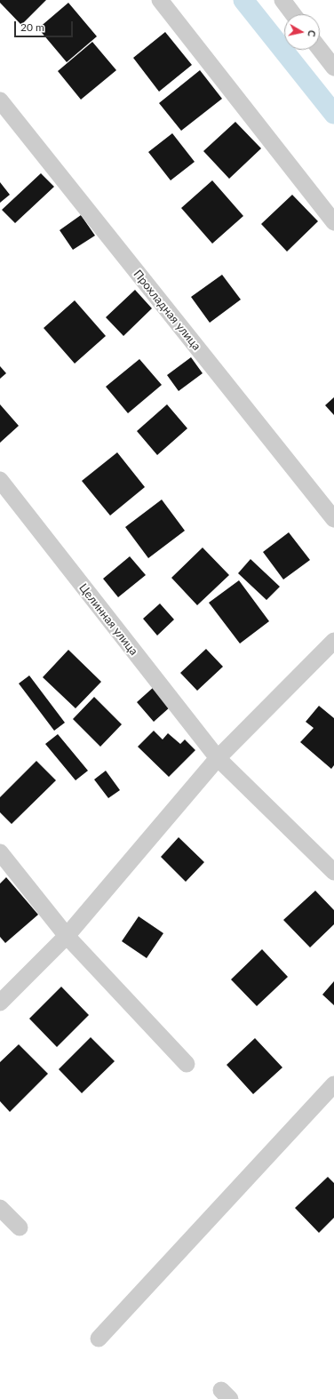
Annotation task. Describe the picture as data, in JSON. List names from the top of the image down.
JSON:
{
  "streets": {
    "street": ["Прохладная улица", "Целинная улица"]
  },
  "scale_bar": "20 m",
  "north": "right"
}
